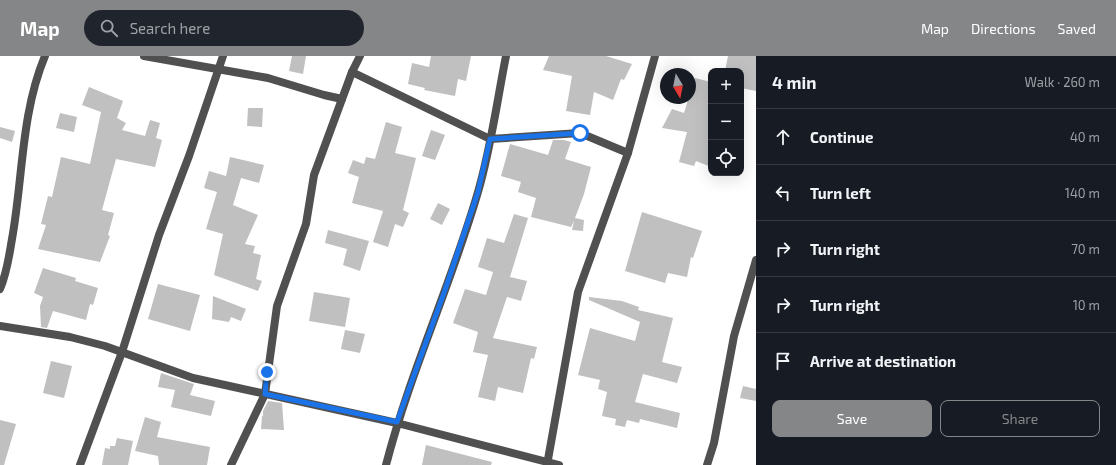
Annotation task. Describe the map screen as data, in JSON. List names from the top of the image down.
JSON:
{
  "north": "bottom",
  "page": {
    "header": "Map",
    "search": "Search here",
    "nav": ["Map", "Directions", "Saved"],
    "heading": ["4 min", "Walk · 260 m"],
    "map_buttons": ["+", "−"],
    "list": [
      ["Continue", "40 m"],
      ["Turn left", "140 m"],
      ["Turn right", "70 m"],
      ["Turn right", "10 m"],
      "Arrive at destination"
    ],
    "buttons": ["Save", "Share"]
  }
}
